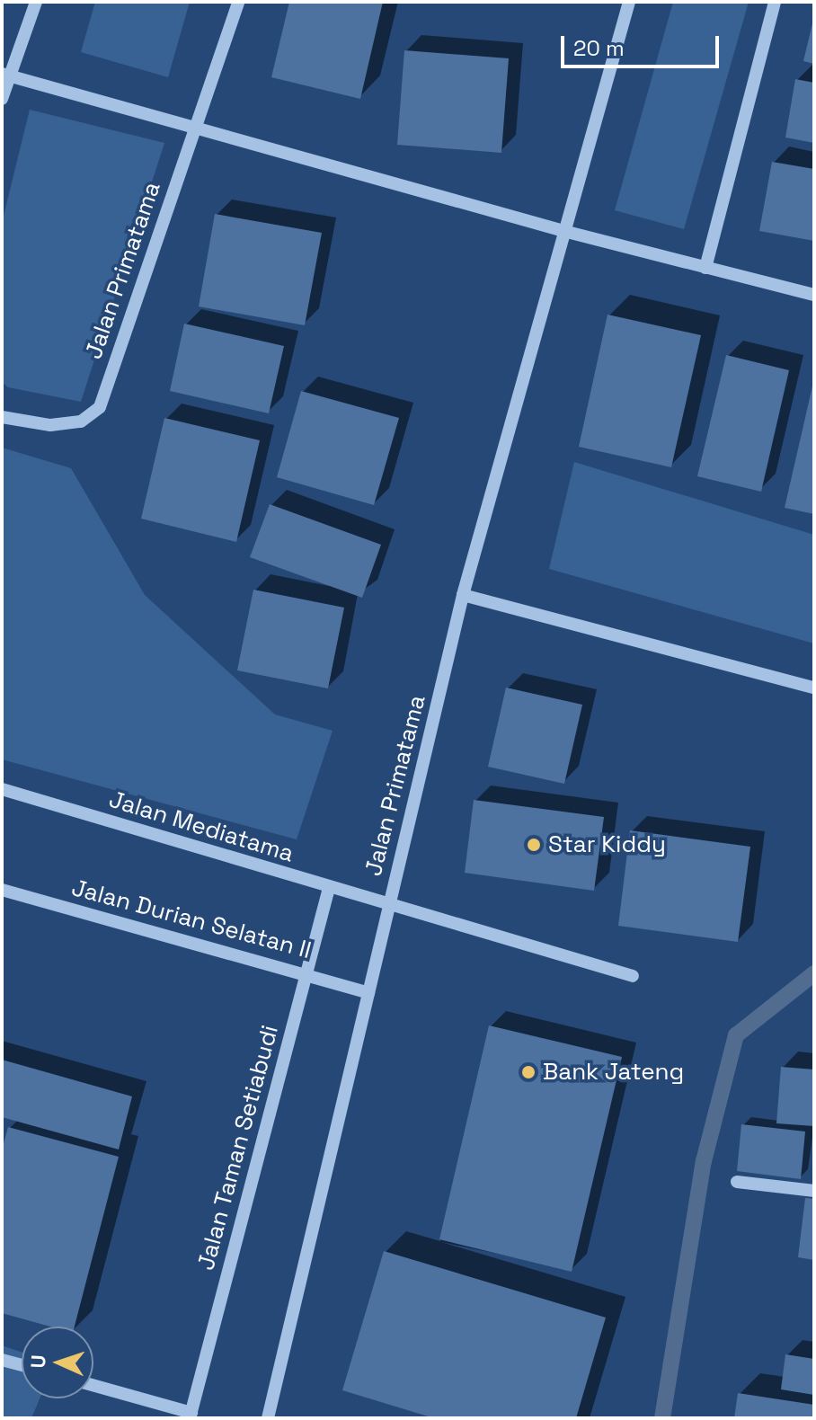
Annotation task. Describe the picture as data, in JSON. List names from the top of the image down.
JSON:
{
  "streets": {
    "street": [
      "Jalan Primatama",
      "Jalan Mediatama",
      "Jalan Durian Selatan II",
      "Jalan Taman Setiabudi"
    ]
  },
  "crossings": [
    ["Jalan Primatama", "Jalan Mediatama"],
    ["Jalan Mediatama", "Jalan Taman Setiabudi"],
    ["Jalan Durian Selatan II", "Jalan Taman Setiabudi"]
  ],
  "places": ["Star Kiddy", "Bank Jateng"],
  "scale_bar": "20 m",
  "north": "left"
}
